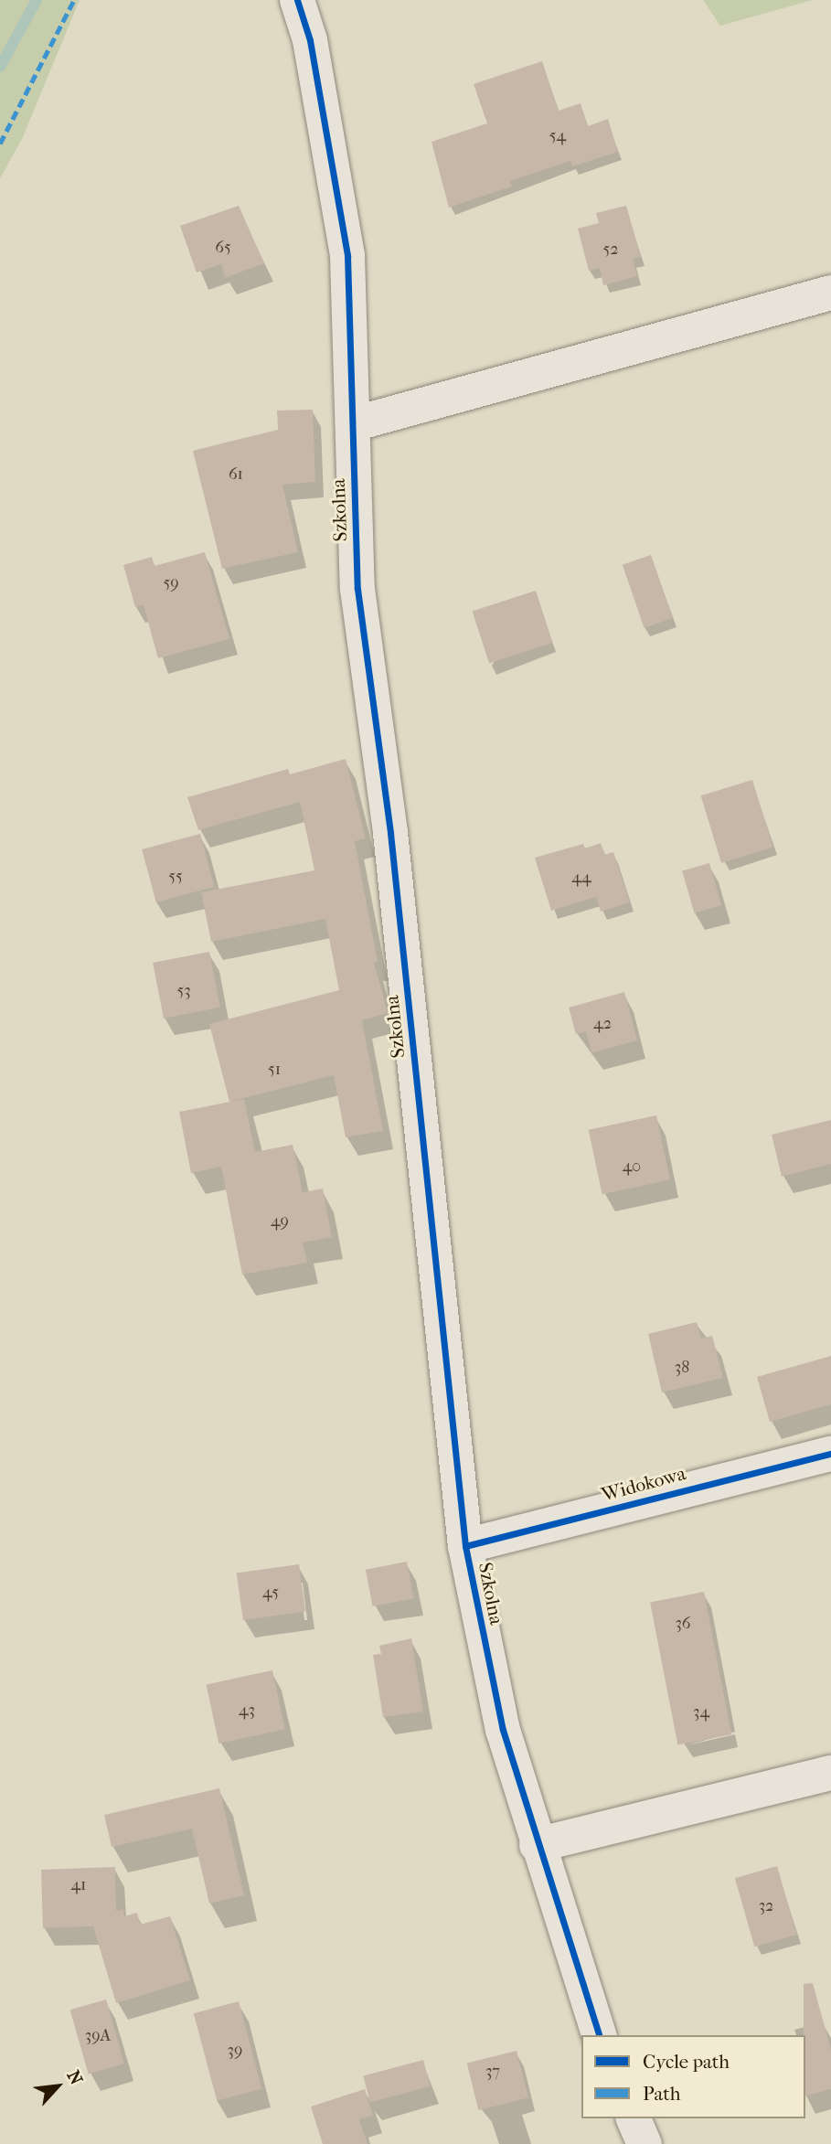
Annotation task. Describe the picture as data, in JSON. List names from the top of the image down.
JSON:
{
  "streets": {
    "street": ["Szkolna", "Widokowa"]
  },
  "crossings": [
    ["Szkolna", "Widokowa"]
  ],
  "house_numbers": [
    "54",
    "65",
    "52",
    "61",
    "59",
    "55",
    "44",
    "53",
    "42",
    "51",
    "40",
    "49",
    "38",
    "45",
    "36",
    "43",
    "34",
    "41",
    "32",
    "39A",
    "39",
    "37"
  ],
  "legend": ["Cycle path", "Path"],
  "north": "top right"
}
